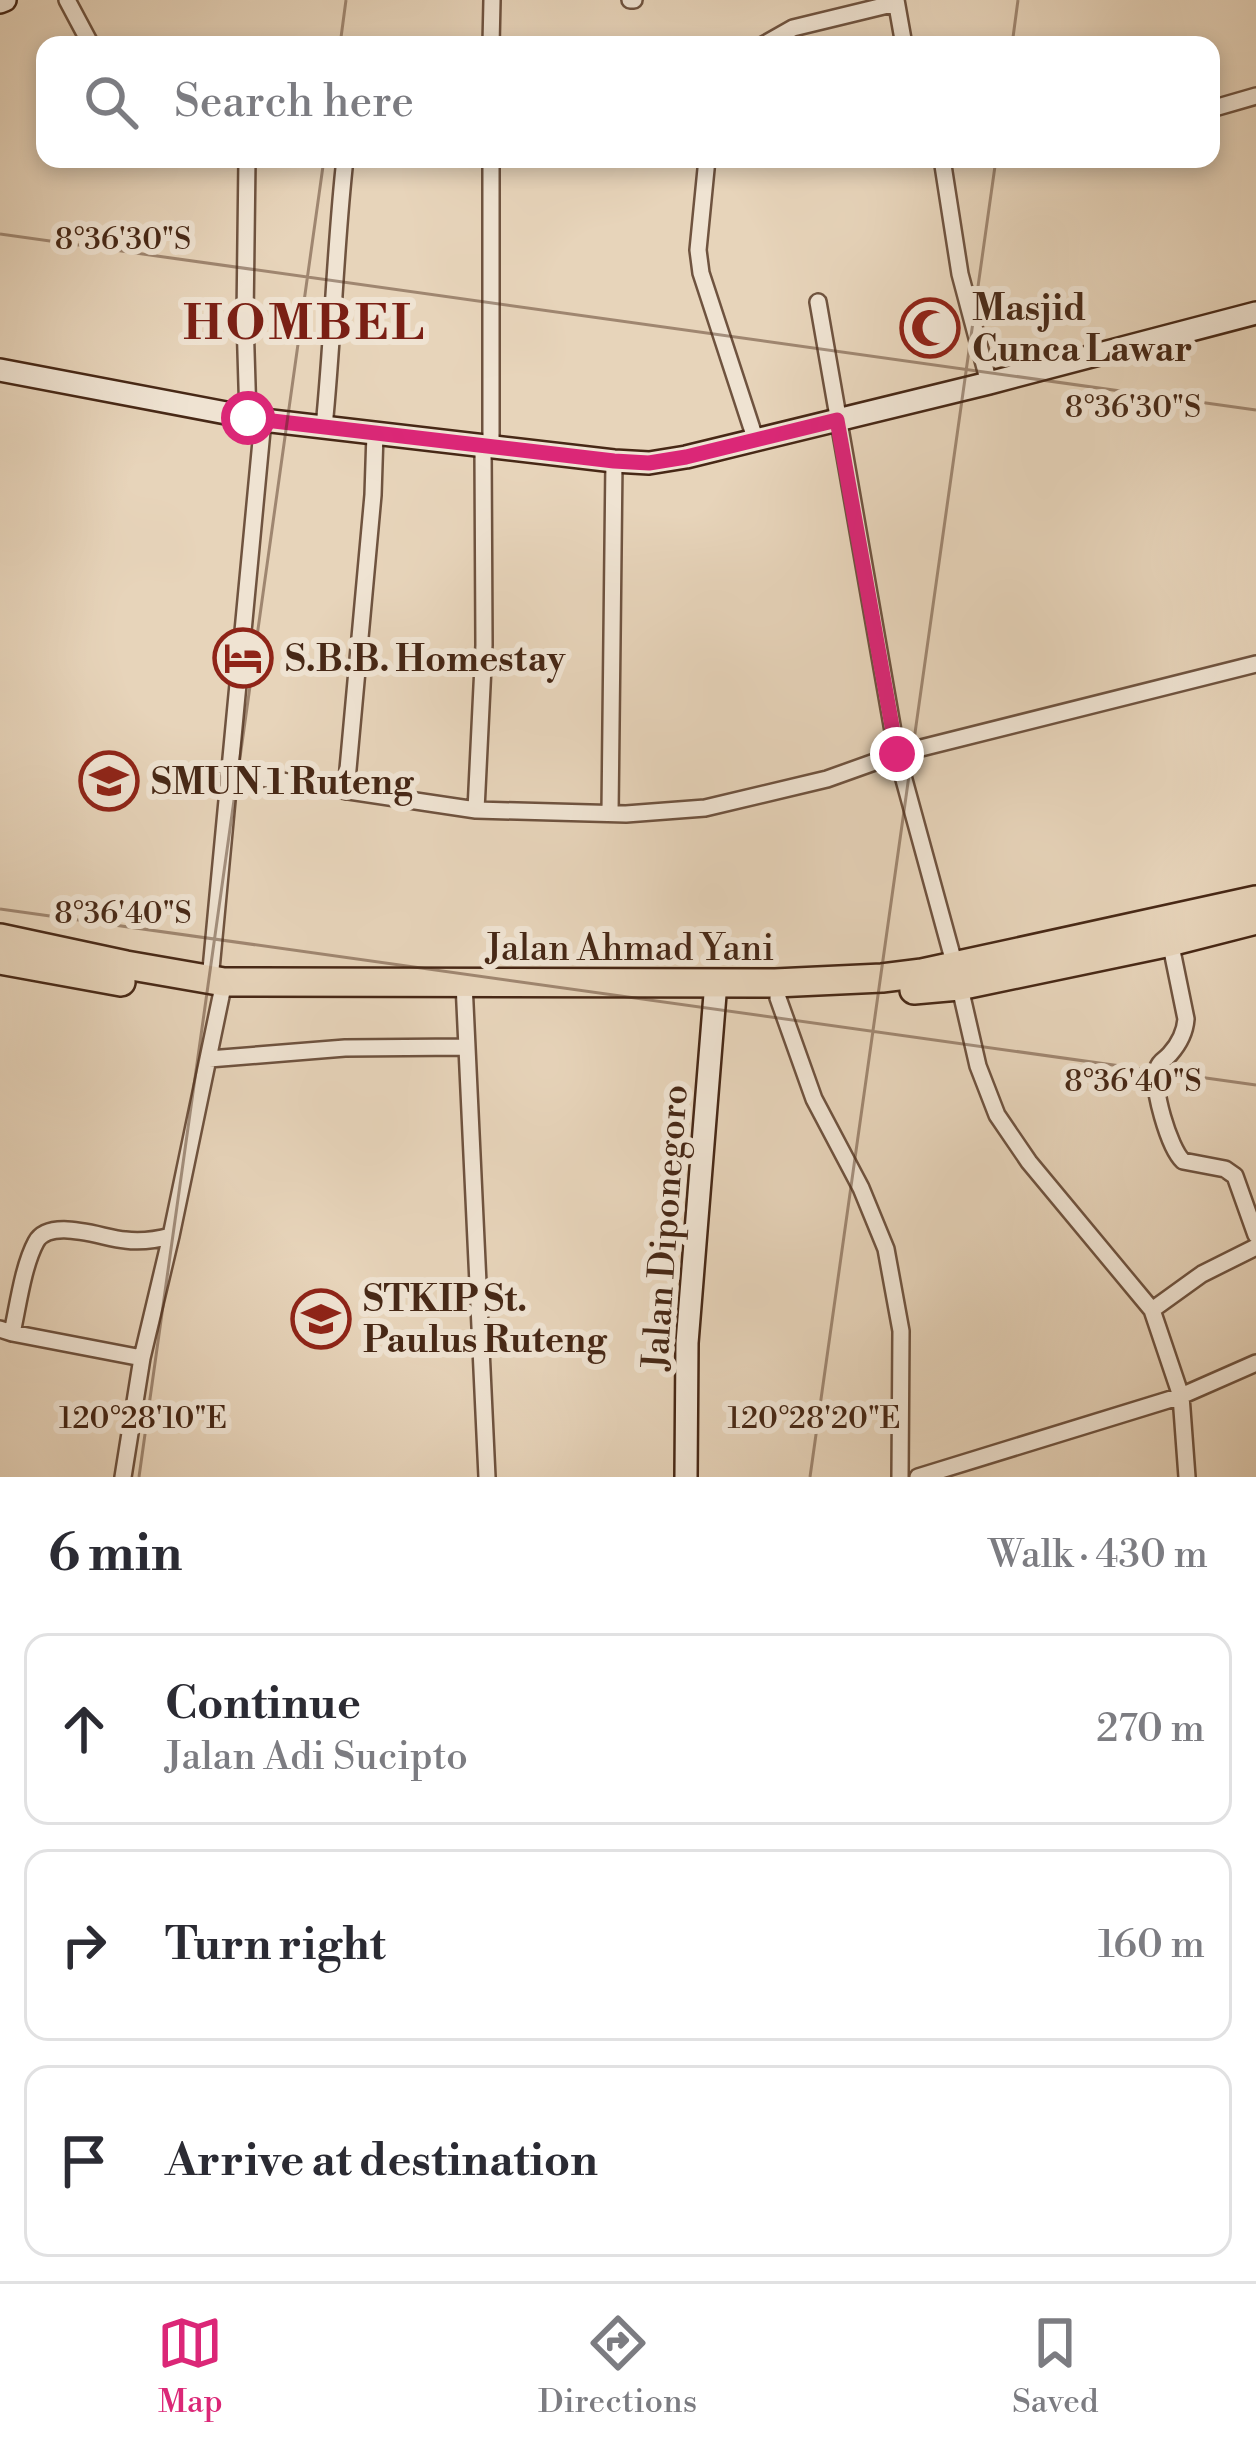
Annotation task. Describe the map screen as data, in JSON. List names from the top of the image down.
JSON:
{
  "streets": {
    "highway": ["Jalan Ahmad Yani"],
    "street": ["Jalan Diponegoro"]
  },
  "crossings": [
    ["Jalan Ahmad Yani", "Jalan Diponegoro"]
  ],
  "districts": ["HOMBEL"],
  "places": {
    "mosque": ["Masjid Cunca Lawar"],
    "hotel": ["S.B.B. Homestay"],
    "school or university": ["SMUN 1 Ruteng", "STKIP St. Paulus Ruteng"]
  },
  "page": {
    "search": "Search here",
    "heading": ["6 min", "Walk · 430 m"],
    "list": [
      ["Continue", "Jalan Adi Sucipto", "270 m"],
      ["Turn right", "160 m"],
      "Arrive at destination"
    ],
    "nav": ["Map", "Directions", "Saved"]
  },
  "coordinates": [
    "8°36'30\"S",
    "8°36'40\"S",
    "120°28'10\"E",
    "120°28'20\"E"
  ]
}
